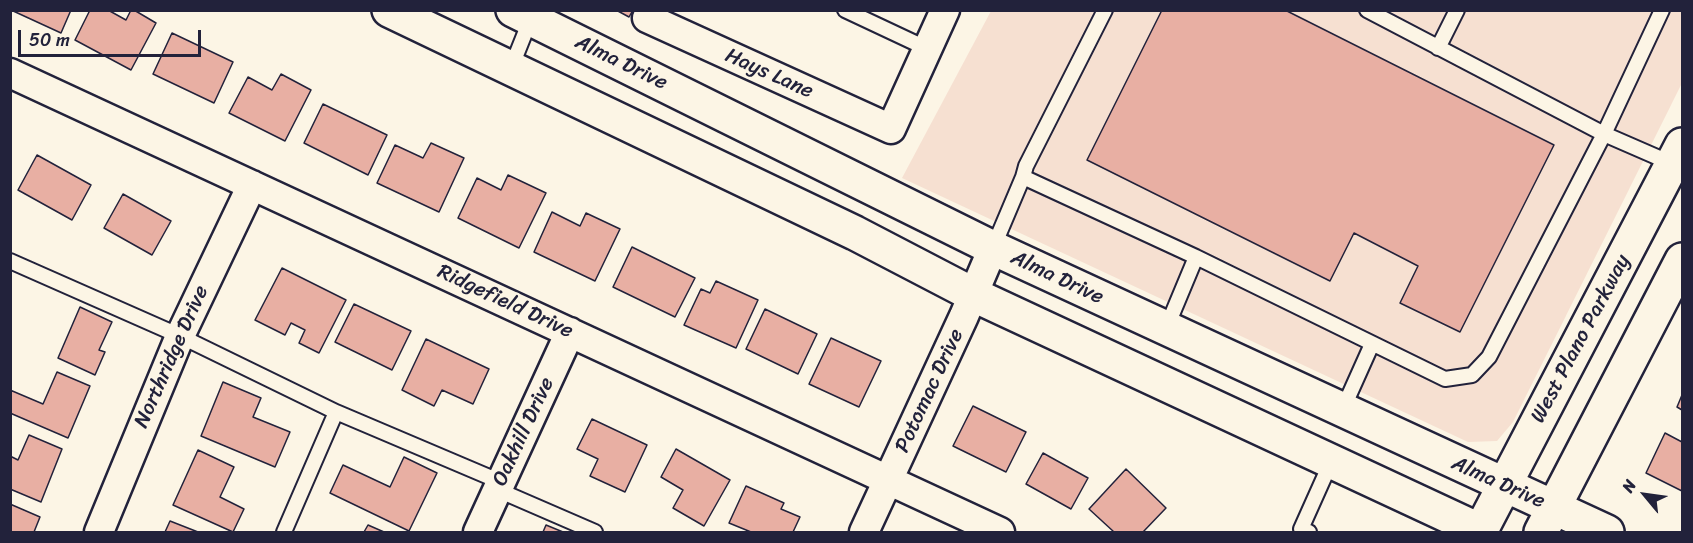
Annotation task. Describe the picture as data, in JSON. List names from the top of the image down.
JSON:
{
  "streets": {
    "main road": ["Alma Drive", "West Plano Parkway"],
    "street": [
      "Hays Lane",
      "Ridgefield Drive",
      "Northridge Drive",
      "Potomac Drive",
      "Oakhill Drive"
    ]
  },
  "crossings": [
    ["Alma Drive", "West Plano Parkway"],
    ["Alma Drive", "Potomac Drive"],
    ["Ridgefield Drive", "Northridge Drive"],
    ["Ridgefield Drive", "Potomac Drive"],
    ["Ridgefield Drive", "Oakhill Drive"]
  ],
  "scale_bar": "50 m",
  "north": "top left"
}
